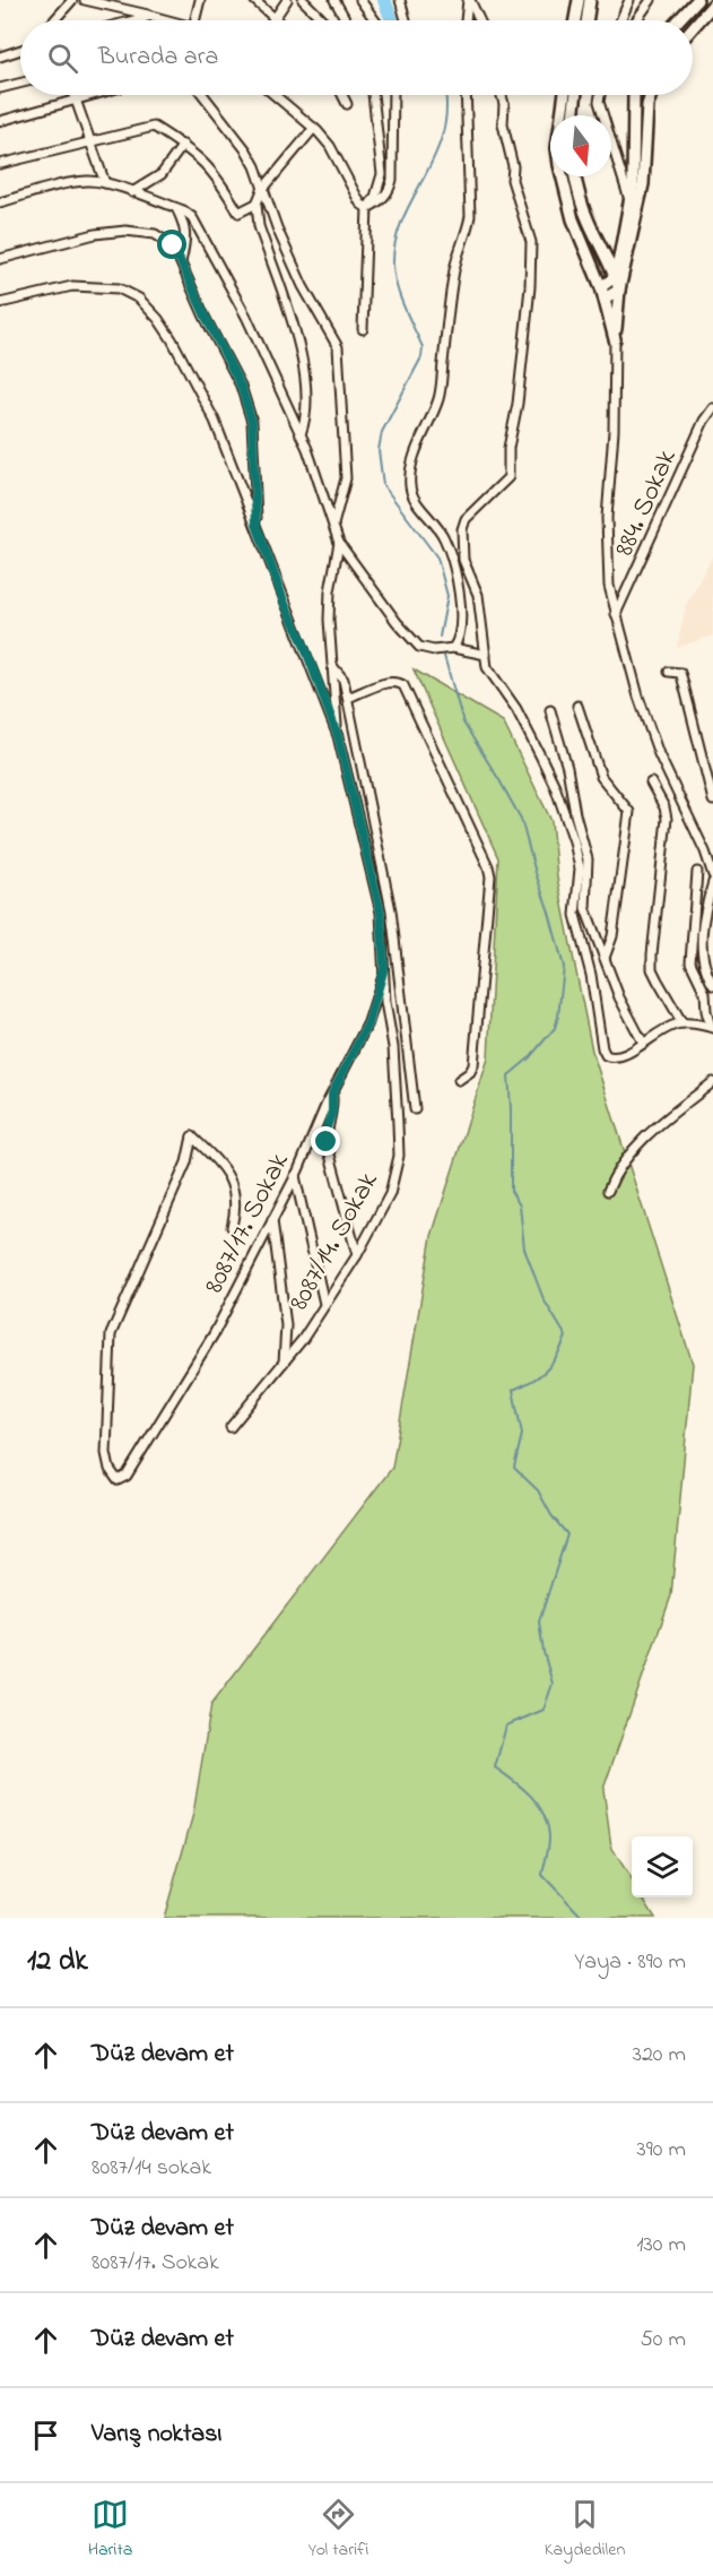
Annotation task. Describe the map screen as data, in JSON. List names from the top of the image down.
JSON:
{
  "streets": {
    "street": ["884. Sokak", "8087/17. Sokak", "8087/14. Sokak"]
  },
  "crossings": [
    ["8087/17. Sokak", "8087/14. Sokak"]
  ],
  "north": "bottom",
  "page": {
    "search": "Burada ara",
    "heading": ["12 dk", "Yaya · 890 m"],
    "list": [
      ["Düz devam et", "320 m"],
      ["Düz devam et", "8087/14 sokak", "390 m"],
      ["Düz devam et", "8087/17. Sokak", "130 m"],
      ["Düz devam et", "50 m"],
      "Varış noktası"
    ],
    "nav": ["Harita", "Yol tarifi", "Kaydedilen"]
  }
}
